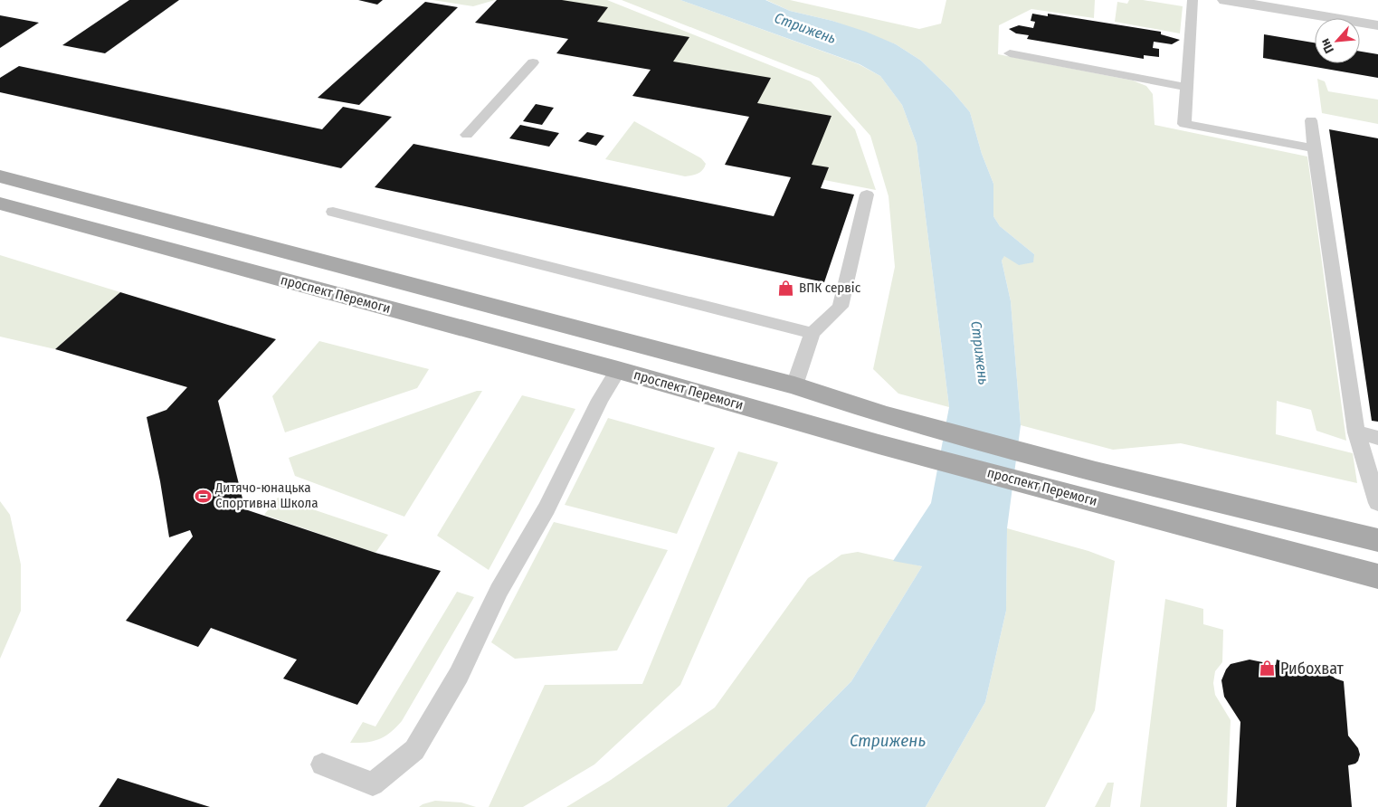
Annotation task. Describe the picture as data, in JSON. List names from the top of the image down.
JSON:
{
  "streets": {
    "main road": ["проспект Перемоги"]
  },
  "water": ["Стрижень"],
  "places": {
    "shop": ["ВПК сервіс", "Рибохват"],
    "sports": ["Дитячо-юнацька Спортивна Школа"]
  },
  "north": "bottom left"
}
